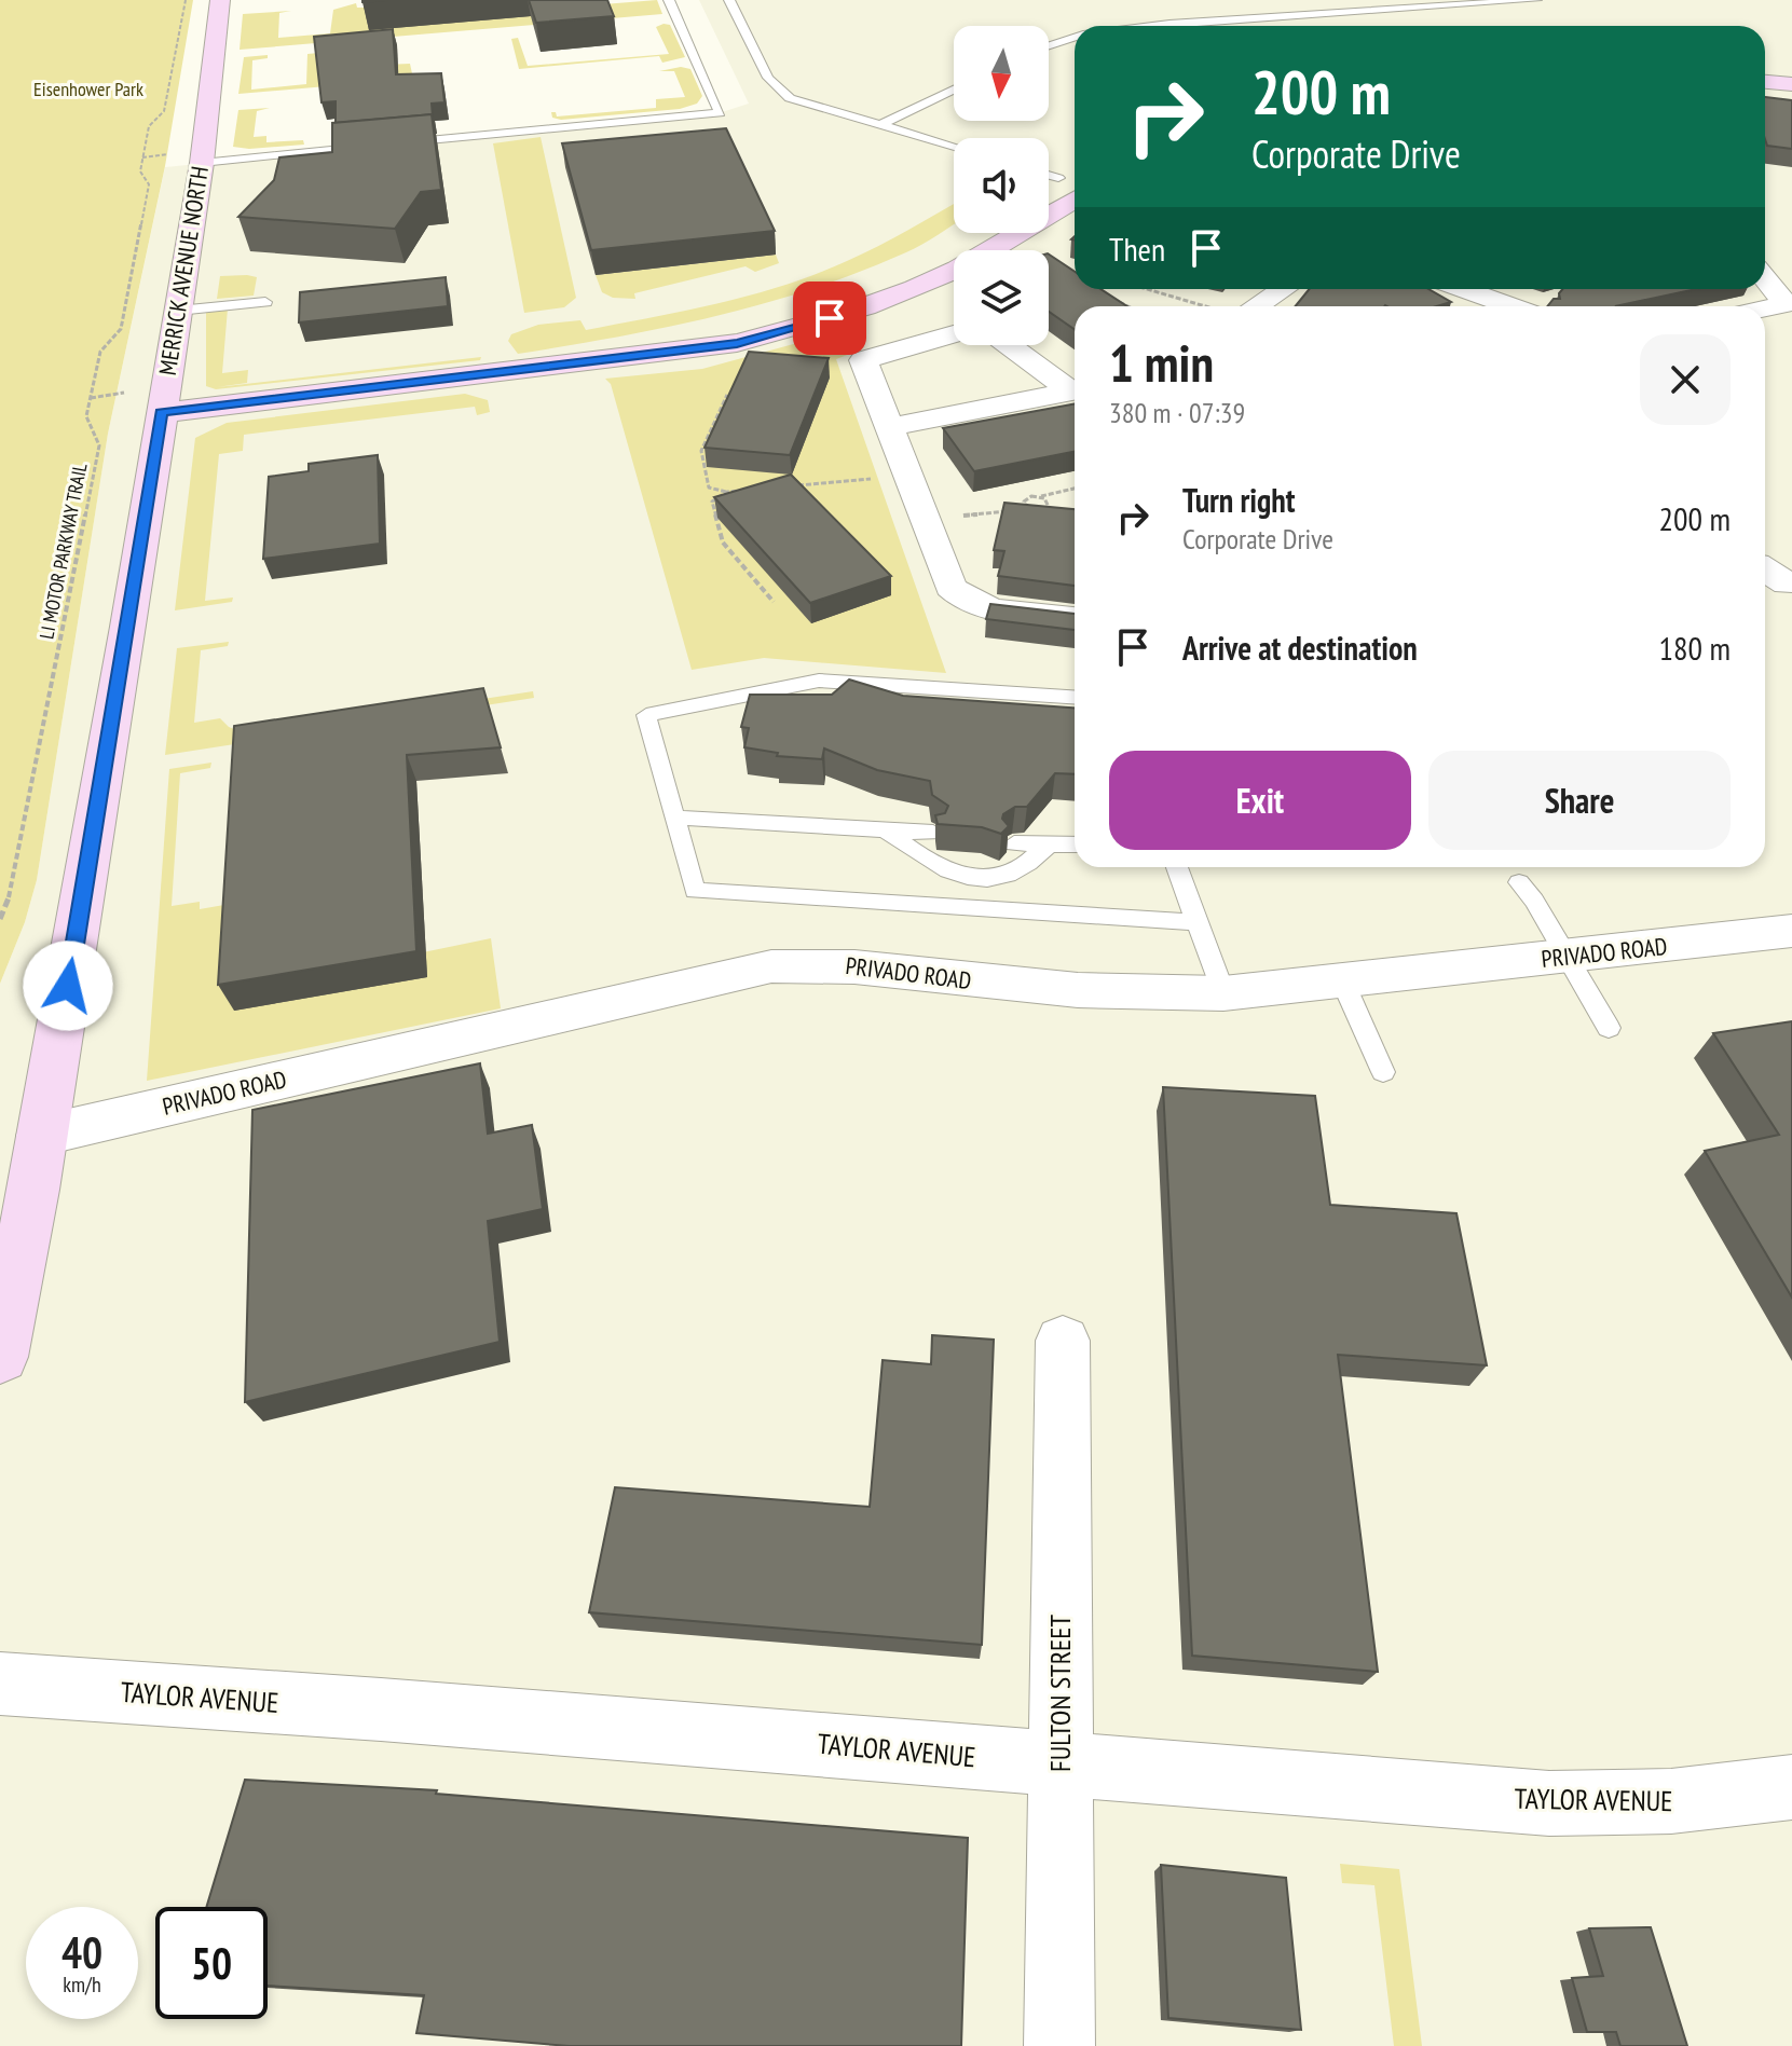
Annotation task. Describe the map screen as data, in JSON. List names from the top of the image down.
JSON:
{
  "streets": {
    "main road": ["MERRICK AVENUE NORTH"],
    "street": ["PRIVADO ROAD", "FULTON STREET", "TAYLOR AVENUE"],
    "path": ["LI MOTOR PARKWAY TRAIL"]
  },
  "crossings": [
    ["MERRICK AVENUE NORTH", "PRIVADO ROAD"],
    ["FULTON STREET", "TAYLOR AVENUE"]
  ],
  "parks": ["Eisenhower Park"],
  "north": "bottom",
  "page": {
    "turn": ["200 m", "Corporate Drive"],
    "then": "Then",
    "heading": ["1 min", "380 m · 07:39"],
    "list": [
      {
        "name": "Turn right",
        "note": "Corporate Drive",
        "value": "200 m"
      },
      {
        "name": "Arrive at destination",
        "value": "180 m"
      }
    ],
    "buttons": ["Exit", "Share"],
    "speed": "40 km/h",
    "limit": "50"
  }
}
